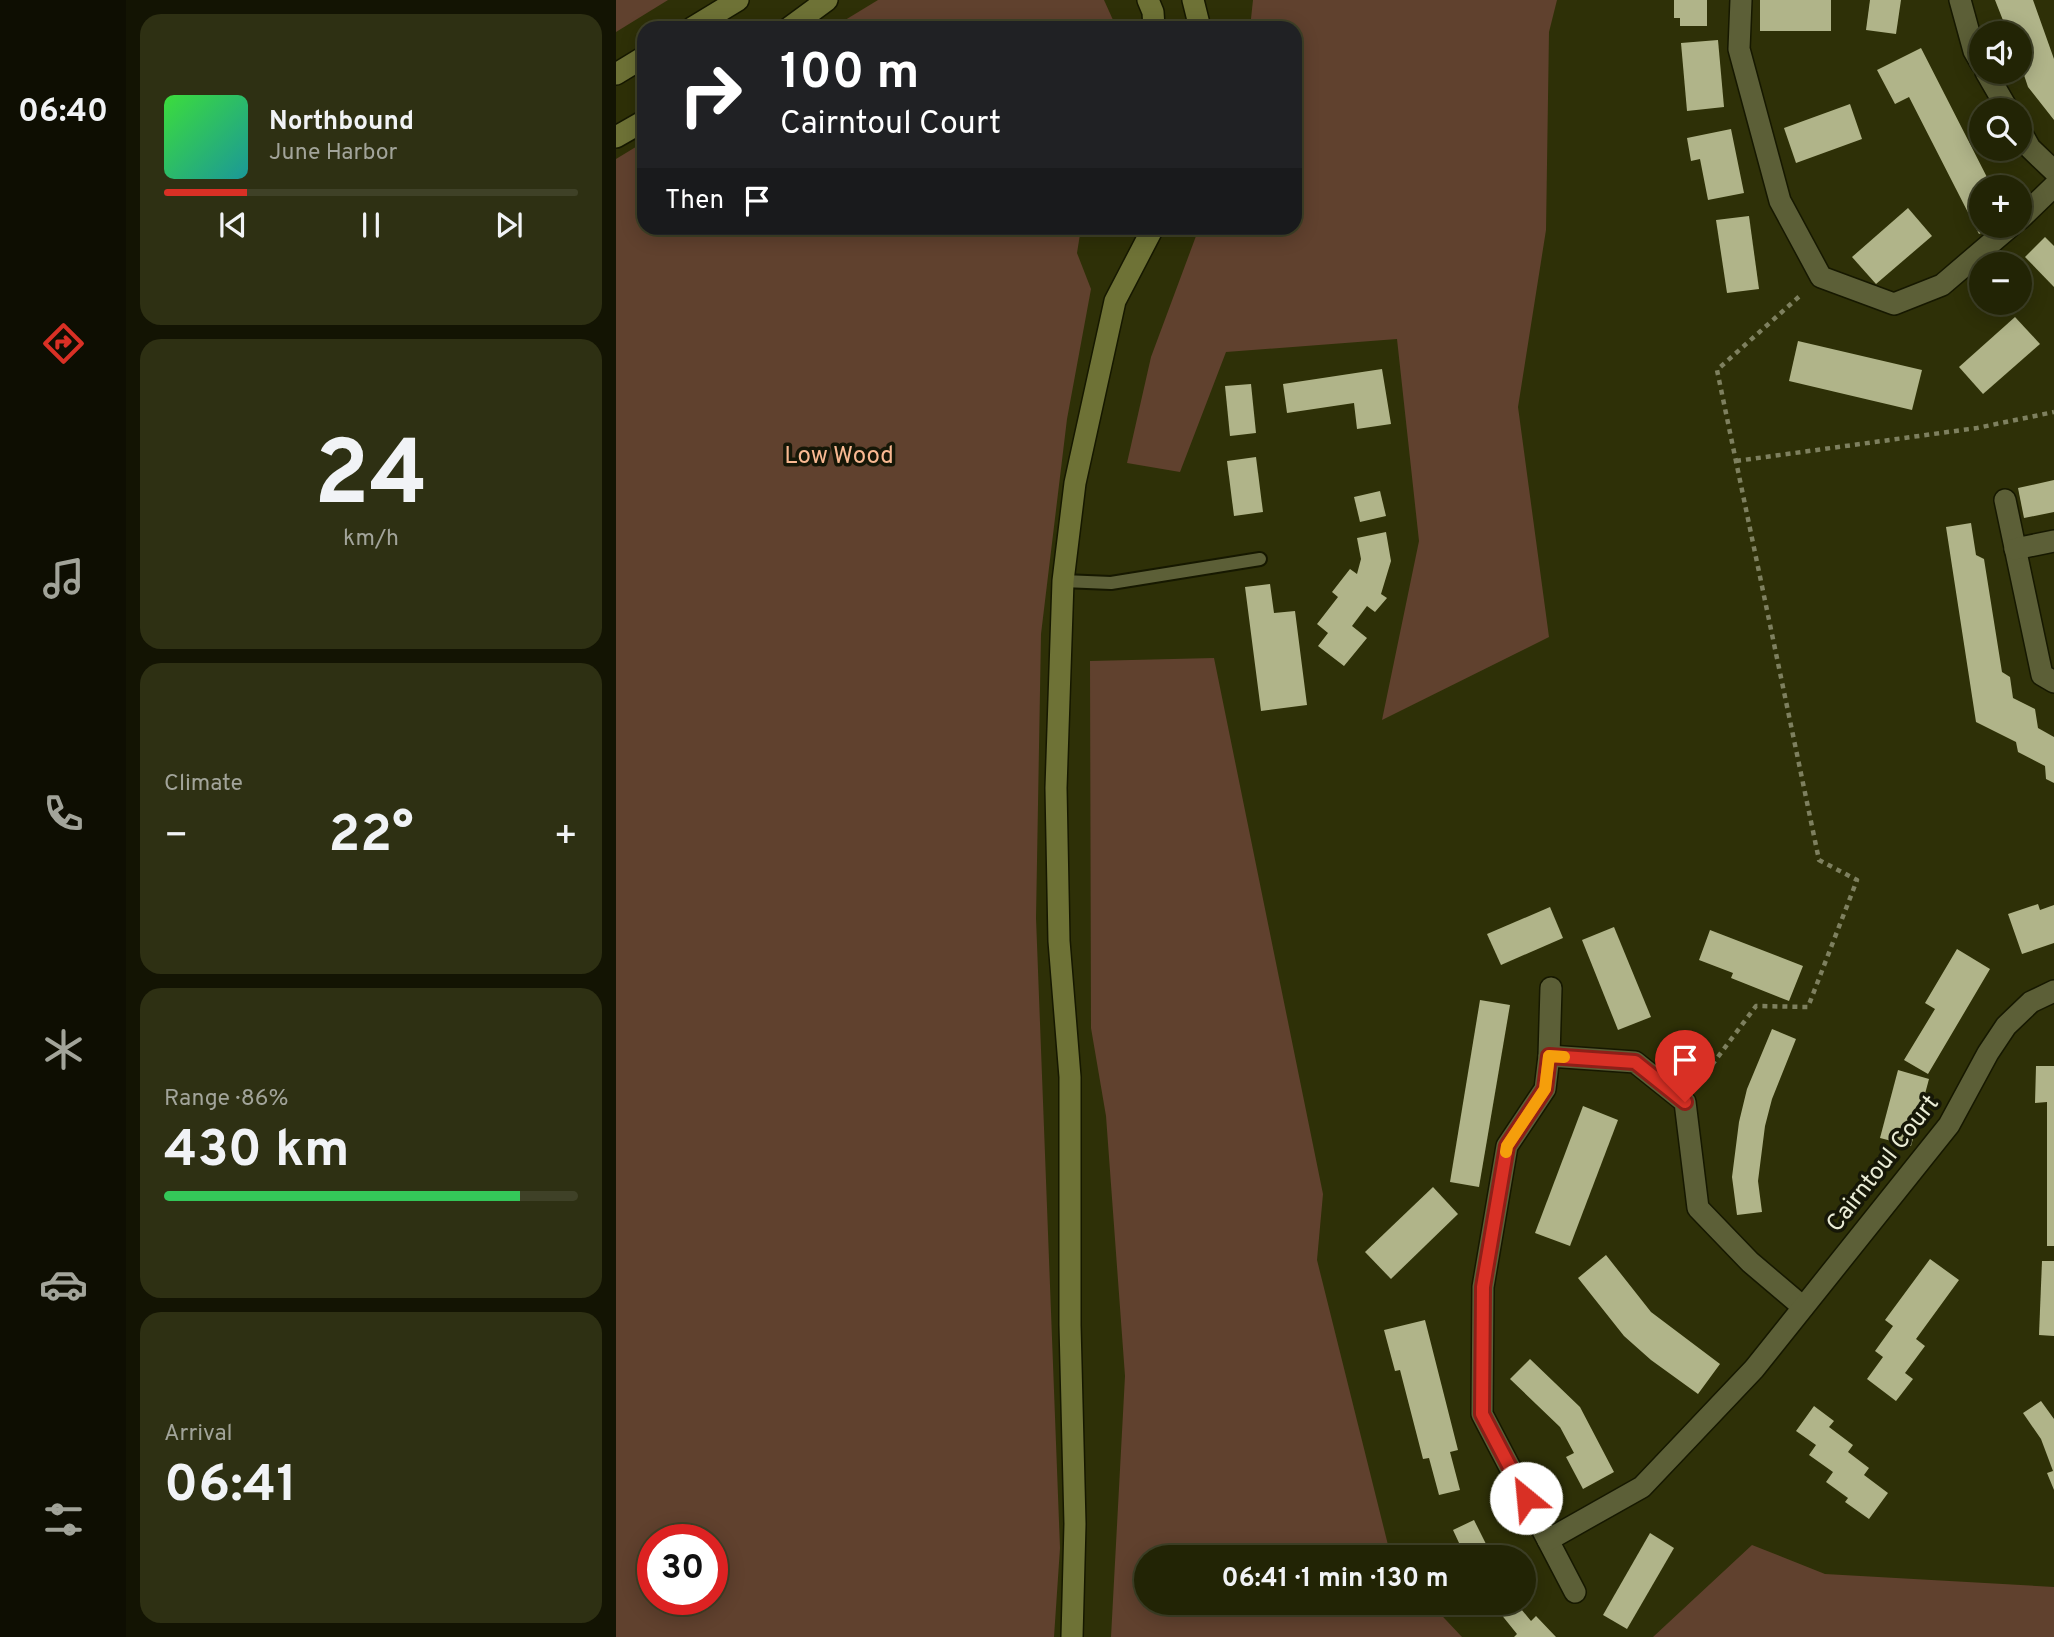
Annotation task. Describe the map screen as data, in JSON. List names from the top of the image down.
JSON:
{
  "streets": {
    "street": ["Cairntoul Court"]
  },
  "parks": ["Low Wood"],
  "page": {
    "tabs": "06:40",
    "map_buttons": ["+", "−"],
    "turn": ["100 m", "Cairntoul Court"],
    "song": ["Northbound", "June Harbor"],
    "then": "Then",
    "tile": [
      ["24", "km/h"],
      "Climate",
      ["Range · 86%", "430 km"],
      ["Arrival", "06:41"]
    ],
    "heat": ["−", "22°", "+"],
    "limit": "30",
    "trip": "06:41 · 1 min · 130 m"
  }
}
